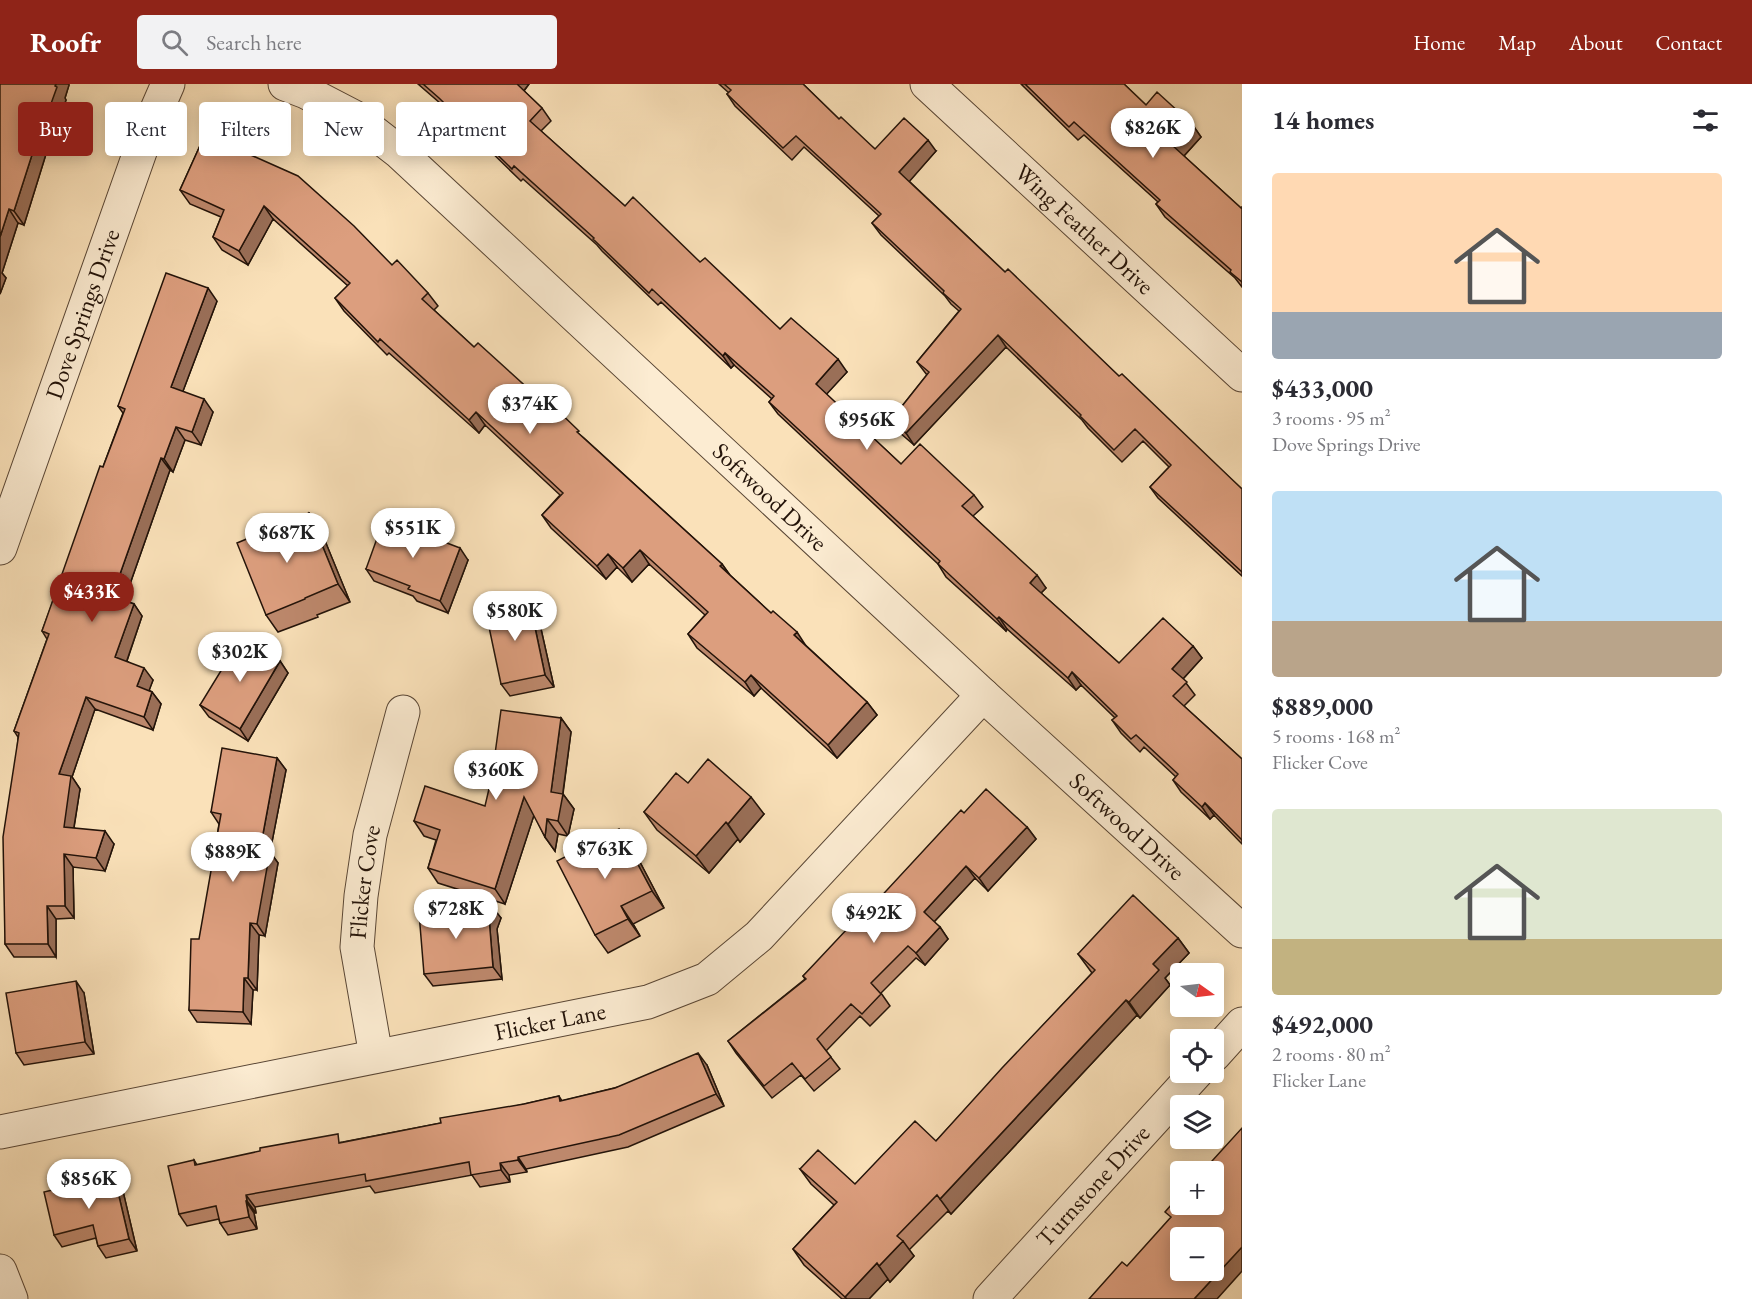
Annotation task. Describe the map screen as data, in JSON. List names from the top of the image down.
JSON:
{
  "streets": {
    "street": [
      "Wing Feather Drive",
      "Dove Springs Drive",
      "Softwood Drive",
      "Flicker Cove",
      "Flicker Lane",
      "Turnstone Drive"
    ]
  },
  "crossings": [
    ["Softwood Drive", "Flicker Lane"],
    ["Flicker Cove", "Flicker Lane"]
  ],
  "north": "right",
  "page": {
    "header": "Roofr",
    "search": "Search here",
    "nav": [
      "Home",
      "Map",
      "About",
      "Contact"
    ],
    "heading": "14 homes",
    "chip": [
      "Buy",
      "Rent",
      "Filters",
      "New",
      "Apartment"
    ],
    "price": [
      "$826K",
      "$374K",
      "$956K",
      "$551K",
      "$687K",
      "$433K",
      "$580K",
      "$302K",
      "$360K",
      "$763K",
      "$889K",
      "$728K",
      "$492K",
      "$856K"
    ],
    "list": [
      {
        "name": "$433,000",
        "note": "3 rooms · 95 m² · Dove Springs Drive"
      },
      {
        "name": "$889,000",
        "note": "5 rooms · 168 m² · Flicker Cove"
      },
      {
        "name": "$492,000",
        "note": "2 rooms · 80 m² · Flicker Lane"
      }
    ],
    "map_buttons": ["+", "−"]
  }
}
